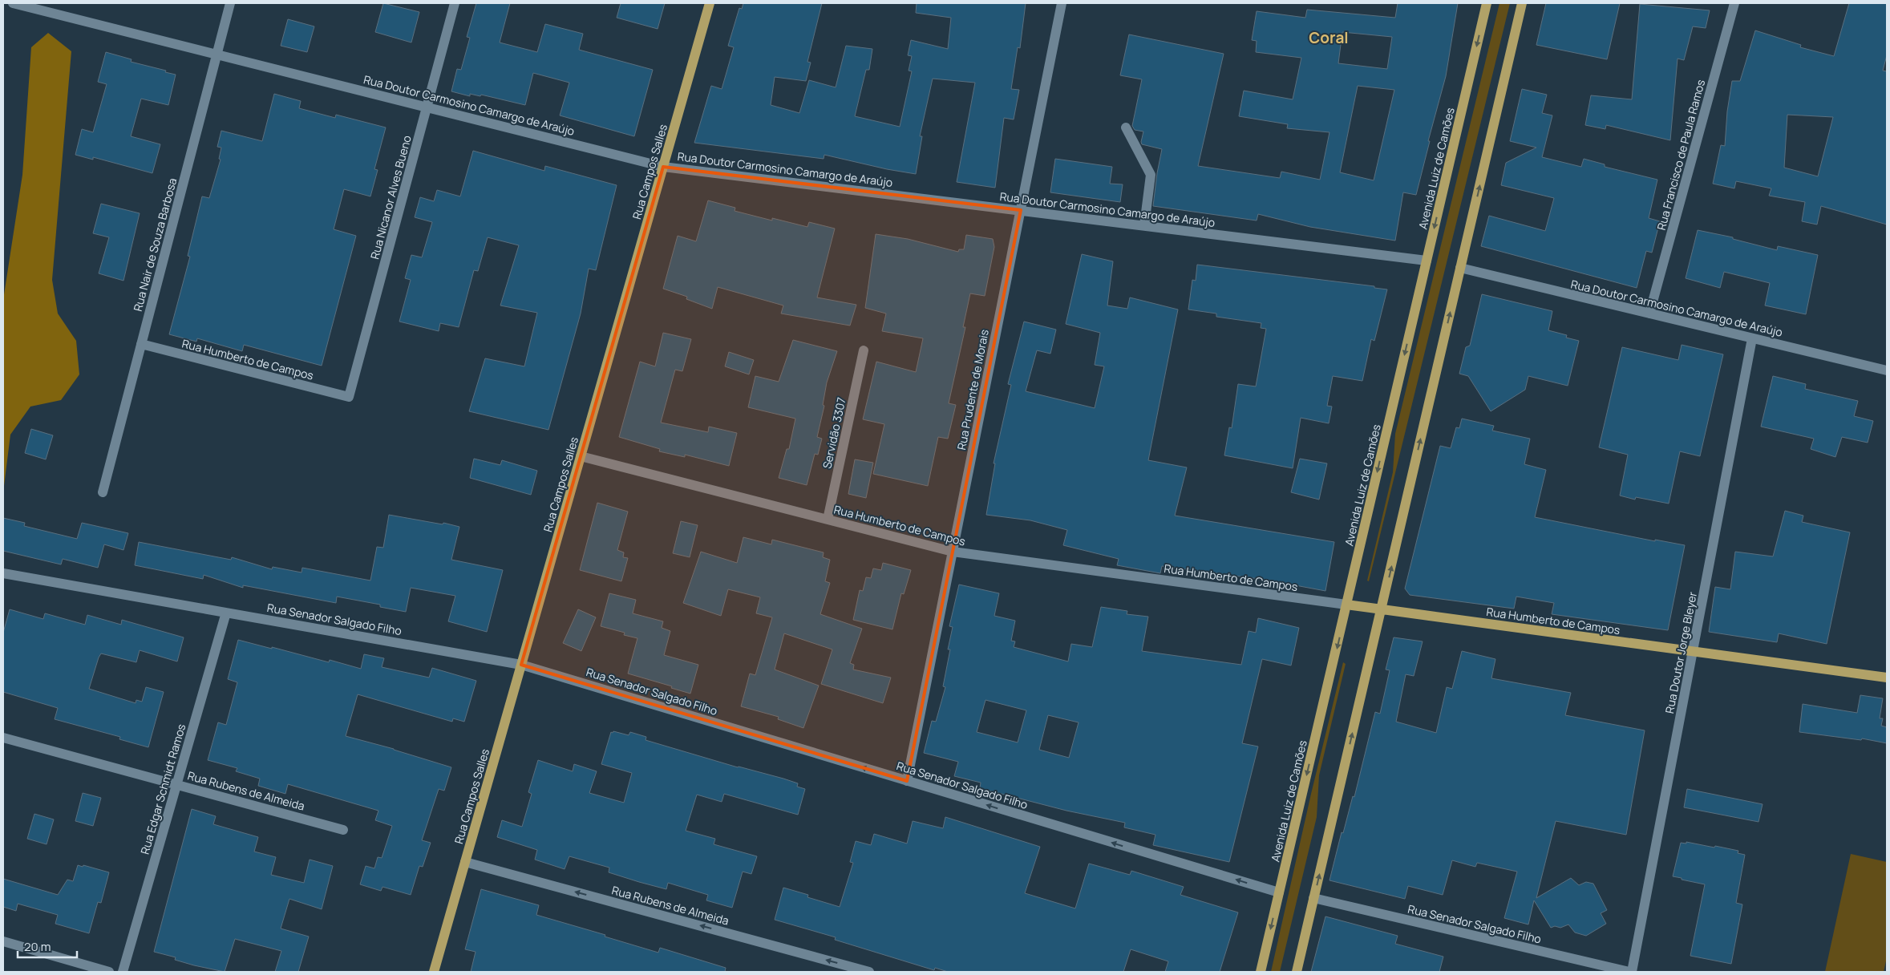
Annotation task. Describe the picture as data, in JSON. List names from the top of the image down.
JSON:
{
  "streets": {
    "main road": ["Avenida Luiz de Camões", "Rua Campos Salles", "Rua Humberto de Campos"],
    "street": [
      "Rua Doutor Carmosino Camargo de Araújo",
      "Rua Francisco de Paula Ramos",
      "Rua Nicanor Alves Bueno",
      "Rua Nair de Souza Barbosa",
      "Rua Prudente de Morais",
      "Servidão 3307",
      "Rua Senador Salgado Filho",
      "Rua Doutor Jorge Bleyer",
      "Rua Edgar Schmidt Ramos",
      "Rua Rubens de Almeida"
    ]
  },
  "crossings": [
    ["Rua Doutor Carmosino Camargo de Araújo", "Rua Francisco de Paula Ramos"],
    ["Rua Doutor Carmosino Camargo de Araújo", "Avenida Luiz de Camões"],
    ["Rua Doutor Carmosino Camargo de Araújo", "Rua Campos Salles"],
    ["Rua Doutor Carmosino Camargo de Araújo", "Rua Nicanor Alves Bueno"],
    ["Rua Doutor Carmosino Camargo de Araújo", "Rua Nair de Souza Barbosa"],
    ["Rua Doutor Carmosino Camargo de Araújo", "Rua Prudente de Morais"],
    ["Rua Doutor Carmosino Camargo de Araújo", "Rua Doutor Jorge Bleyer"],
    ["Avenida Luiz de Camões", "Rua Humberto de Campos"],
    ["Avenida Luiz de Camões", "Rua Senador Salgado Filho"],
    ["Rua Campos Salles", "Rua Humberto de Campos"],
    ["Rua Campos Salles", "Rua Senador Salgado Filho"],
    ["Rua Campos Salles", "Rua Rubens de Almeida"],
    ["Rua Nicanor Alves Bueno", "Rua Humberto de Campos"],
    ["Rua Nair de Souza Barbosa", "Rua Humberto de Campos"],
    ["Rua Humberto de Campos", "Rua Prudente de Morais"],
    ["Rua Humberto de Campos", "Servidão 3307"],
    ["Rua Humberto de Campos", "Rua Doutor Jorge Bleyer"],
    ["Rua Prudente de Morais", "Rua Senador Salgado Filho"],
    ["Rua Senador Salgado Filho", "Rua Doutor Jorge Bleyer"],
    ["Rua Senador Salgado Filho", "Rua Edgar Schmidt Ramos"],
    ["Rua Edgar Schmidt Ramos", "Rua Rubens de Almeida"]
  ],
  "one_way": ["Rua Senador Salgado Filho", "Rua Rubens de Almeida"],
  "districts": ["Coral"],
  "scale_bar": "20 m"
}
